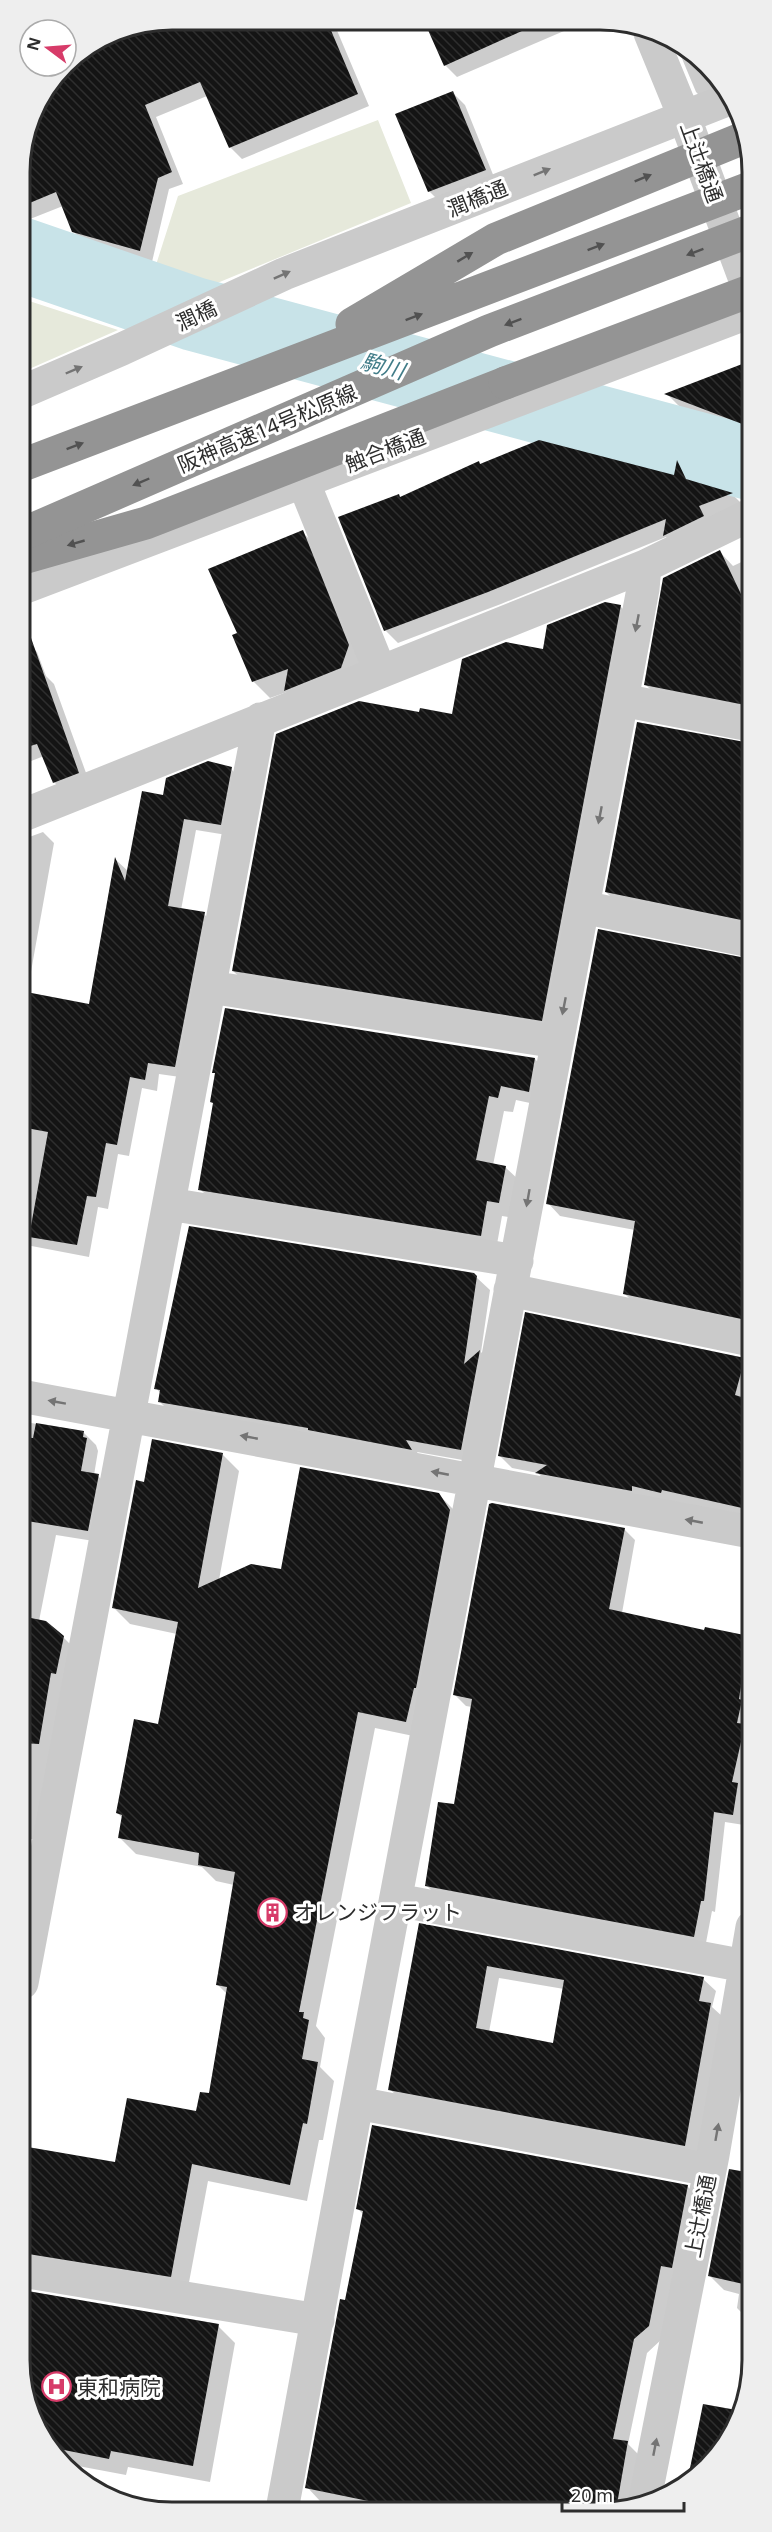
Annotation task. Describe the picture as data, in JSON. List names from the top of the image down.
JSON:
{
  "streets": {
    "highway": ["阪神高速14号松原線"],
    "street": [
      "上辻橋通",
      "潤橋通",
      "潤橋",
      "触合橋通"
    ]
  },
  "crossings": [
    ["上辻橋通", "潤橋通"],
    ["潤橋通", "潤橋"]
  ],
  "one_way": ["上辻橋通", "潤橋通", "潤橋"],
  "water": ["駒川"],
  "places": {
    "building": ["オレンジフラット"],
    "hospital": ["東和病院"]
  },
  "scale_bar": "20 m",
  "north": "left"
}
